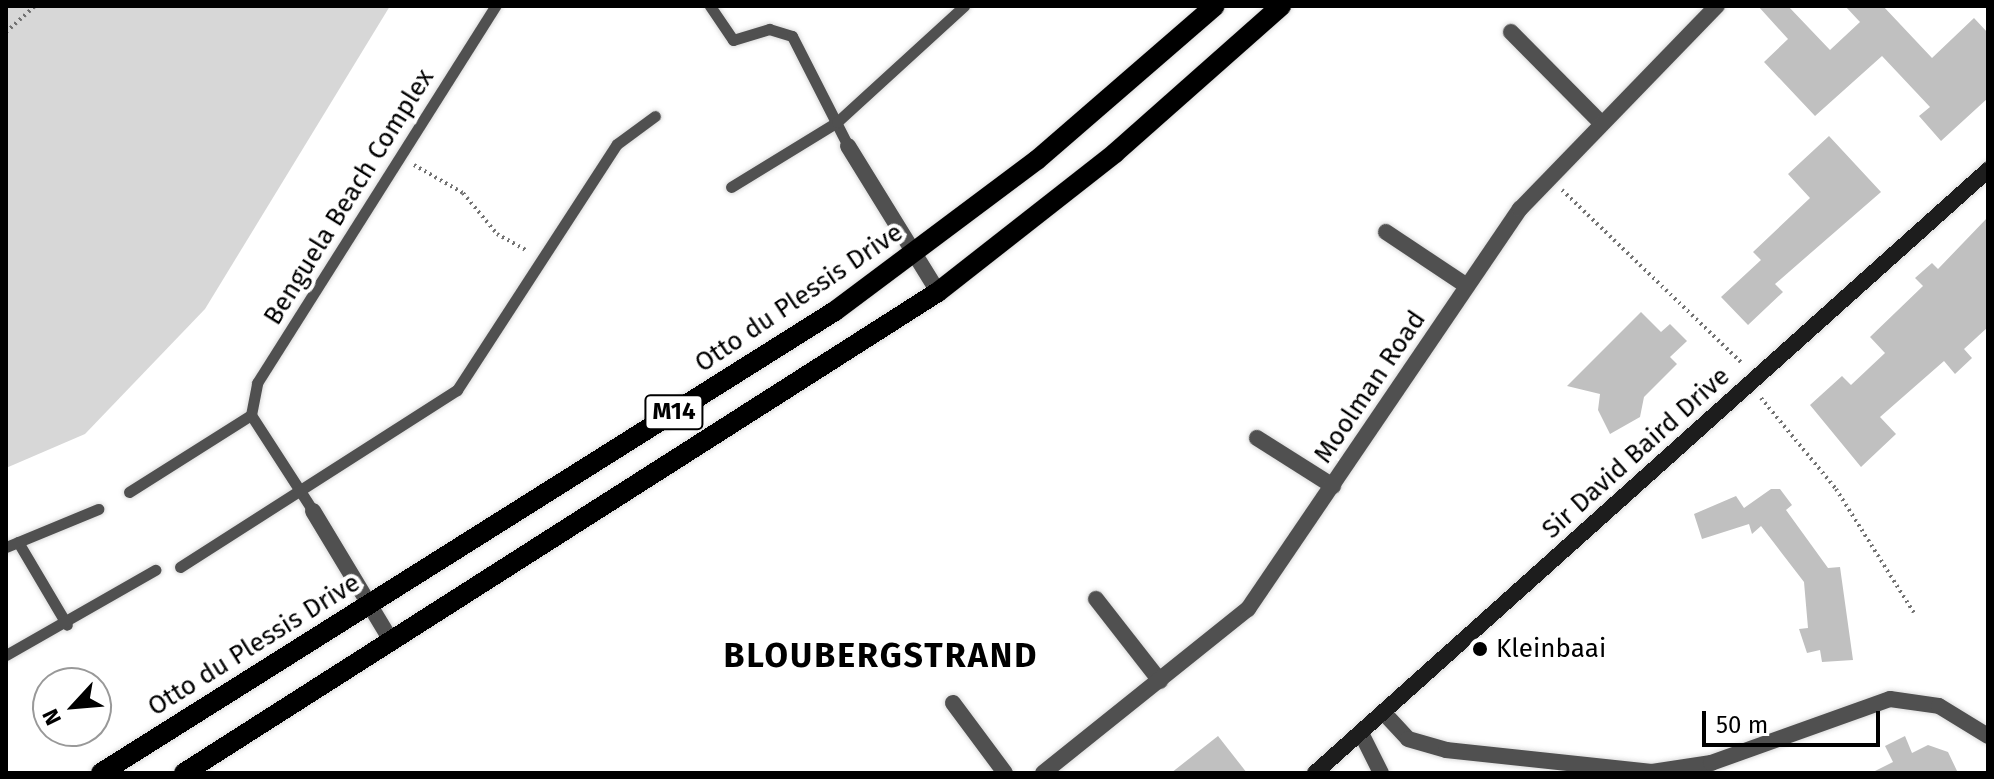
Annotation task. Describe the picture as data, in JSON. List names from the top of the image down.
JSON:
{
  "streets": {
    "main road": ["Otto du Plessis Drive", "M14"],
    "street": ["Moolman Road", "Sir David Baird Drive"],
    "lane": ["Benguela Beach Complex"]
  },
  "districts": ["BLOUBERGSTRAND"],
  "places": ["Kleinbaai"],
  "scale_bar": "50 m",
  "north": "bottom left"
}
